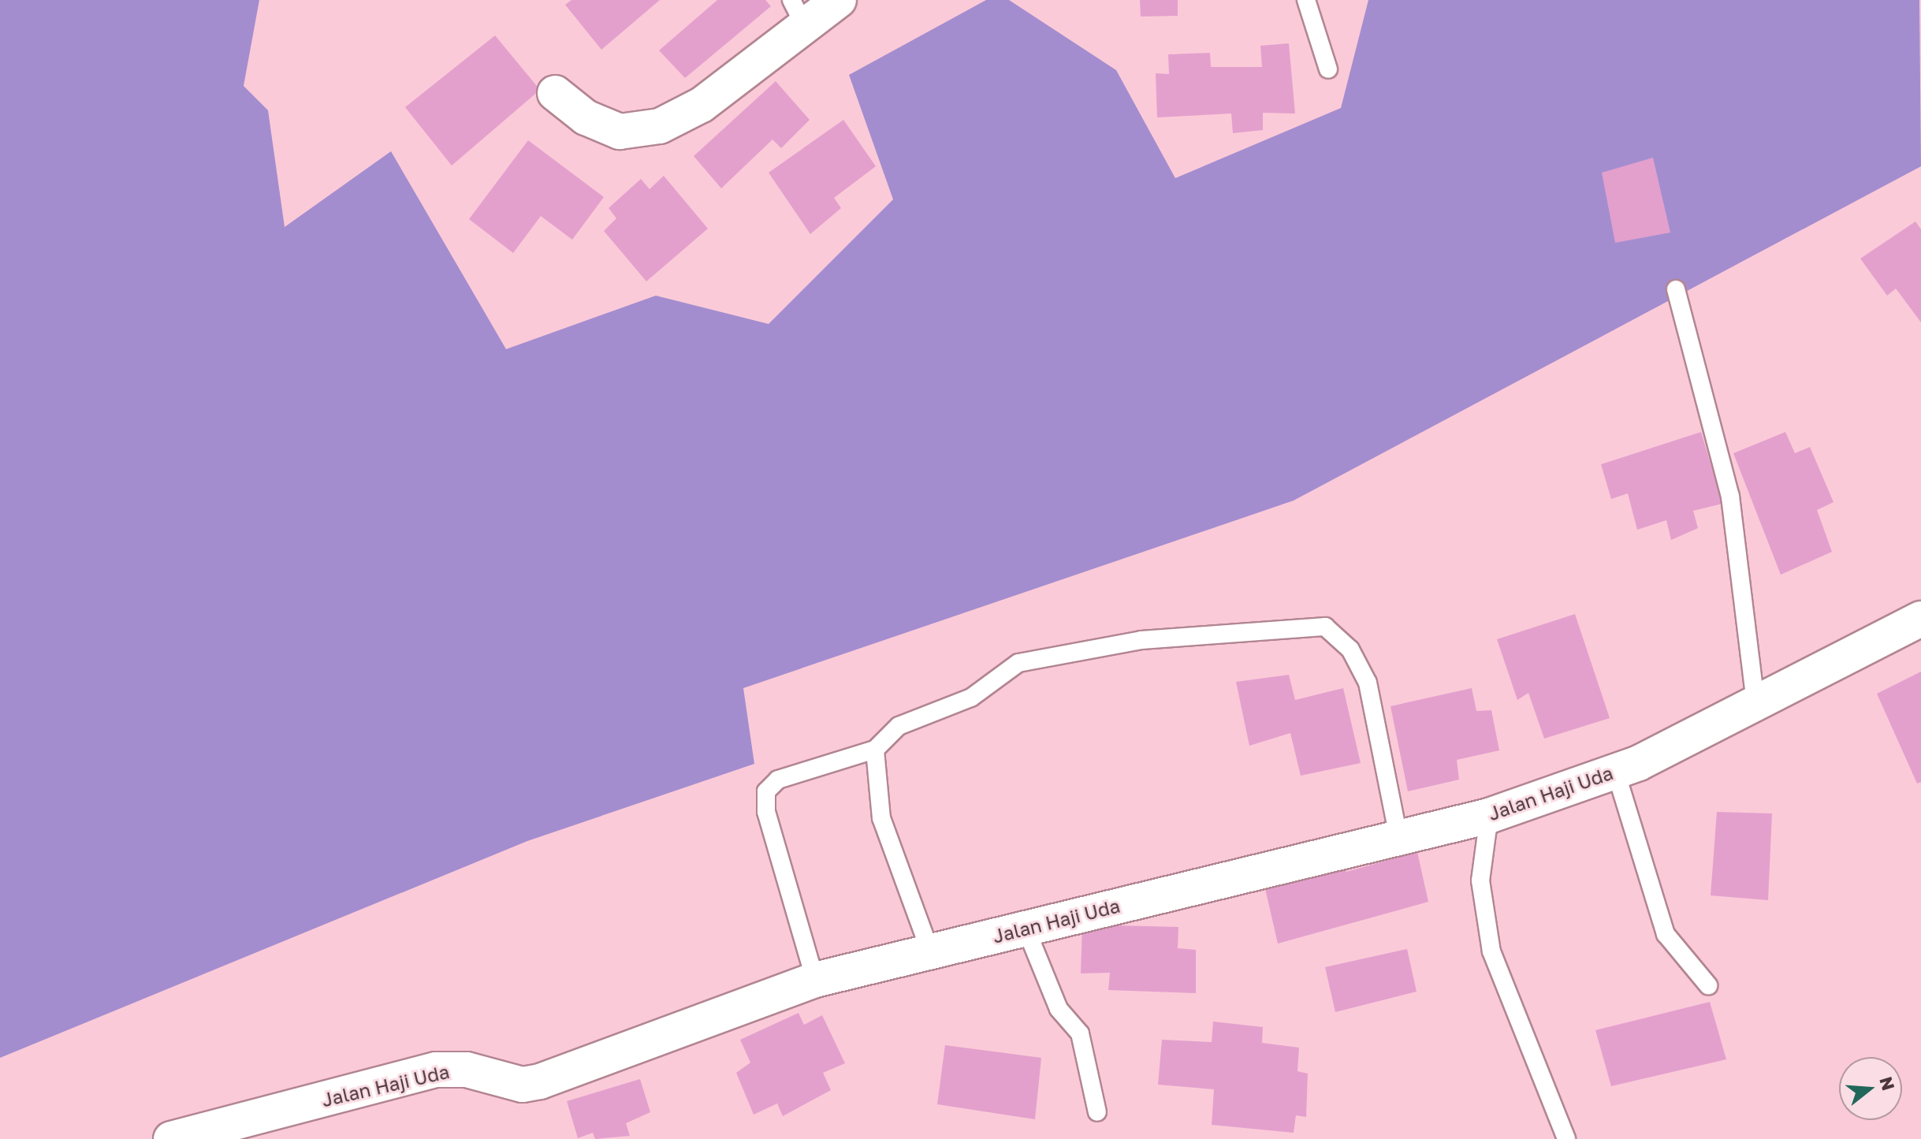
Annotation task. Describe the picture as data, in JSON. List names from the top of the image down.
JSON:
{
  "streets": {
    "street": ["Jalan Haji Uda"]
  },
  "north": "right"
}
